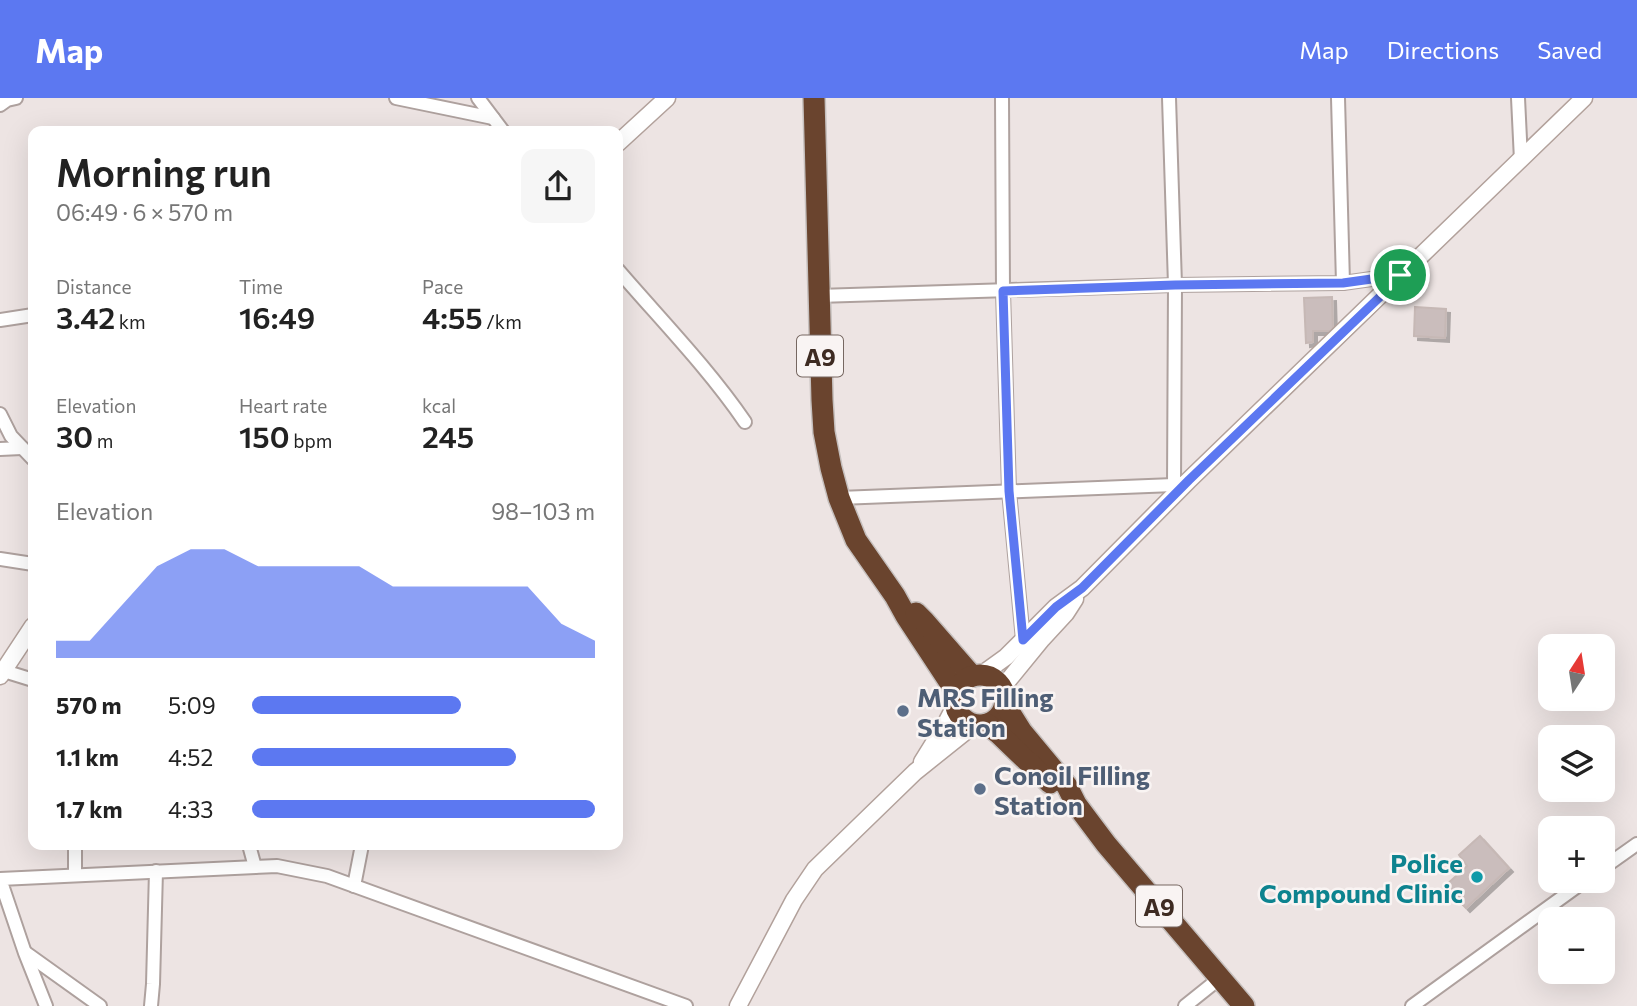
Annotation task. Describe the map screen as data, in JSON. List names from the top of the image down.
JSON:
{
  "streets": {
    "highway": ["A9"]
  },
  "places": ["MRS Filling Station", "Conoil Filling Station", "Police Compound Clinic"],
  "north": "top",
  "page": {
    "header": "Map",
    "nav": ["Map", "Directions", "Saved"],
    "heading": ["Morning run", "06:49 · 6 × 570 m"],
    "stats": [
      ["Distance", "3.42 km"],
      ["Time", "16:49"],
      ["Pace", "4:55 /km"],
      ["Elevation", "30 m"],
      ["Heart rate", "150 bpm"],
      ["kcal", "245"]
    ],
    "chart": ["Elevation", "98–103 m"],
    "map_buttons": ["+", "−"],
    "list": [
      {
        "name": "570 m",
        "note": "5:09"
      },
      {
        "name": "1.1 km",
        "note": "4:52"
      },
      {
        "name": "1.7 km",
        "note": "4:33"
      }
    ]
  }
}
